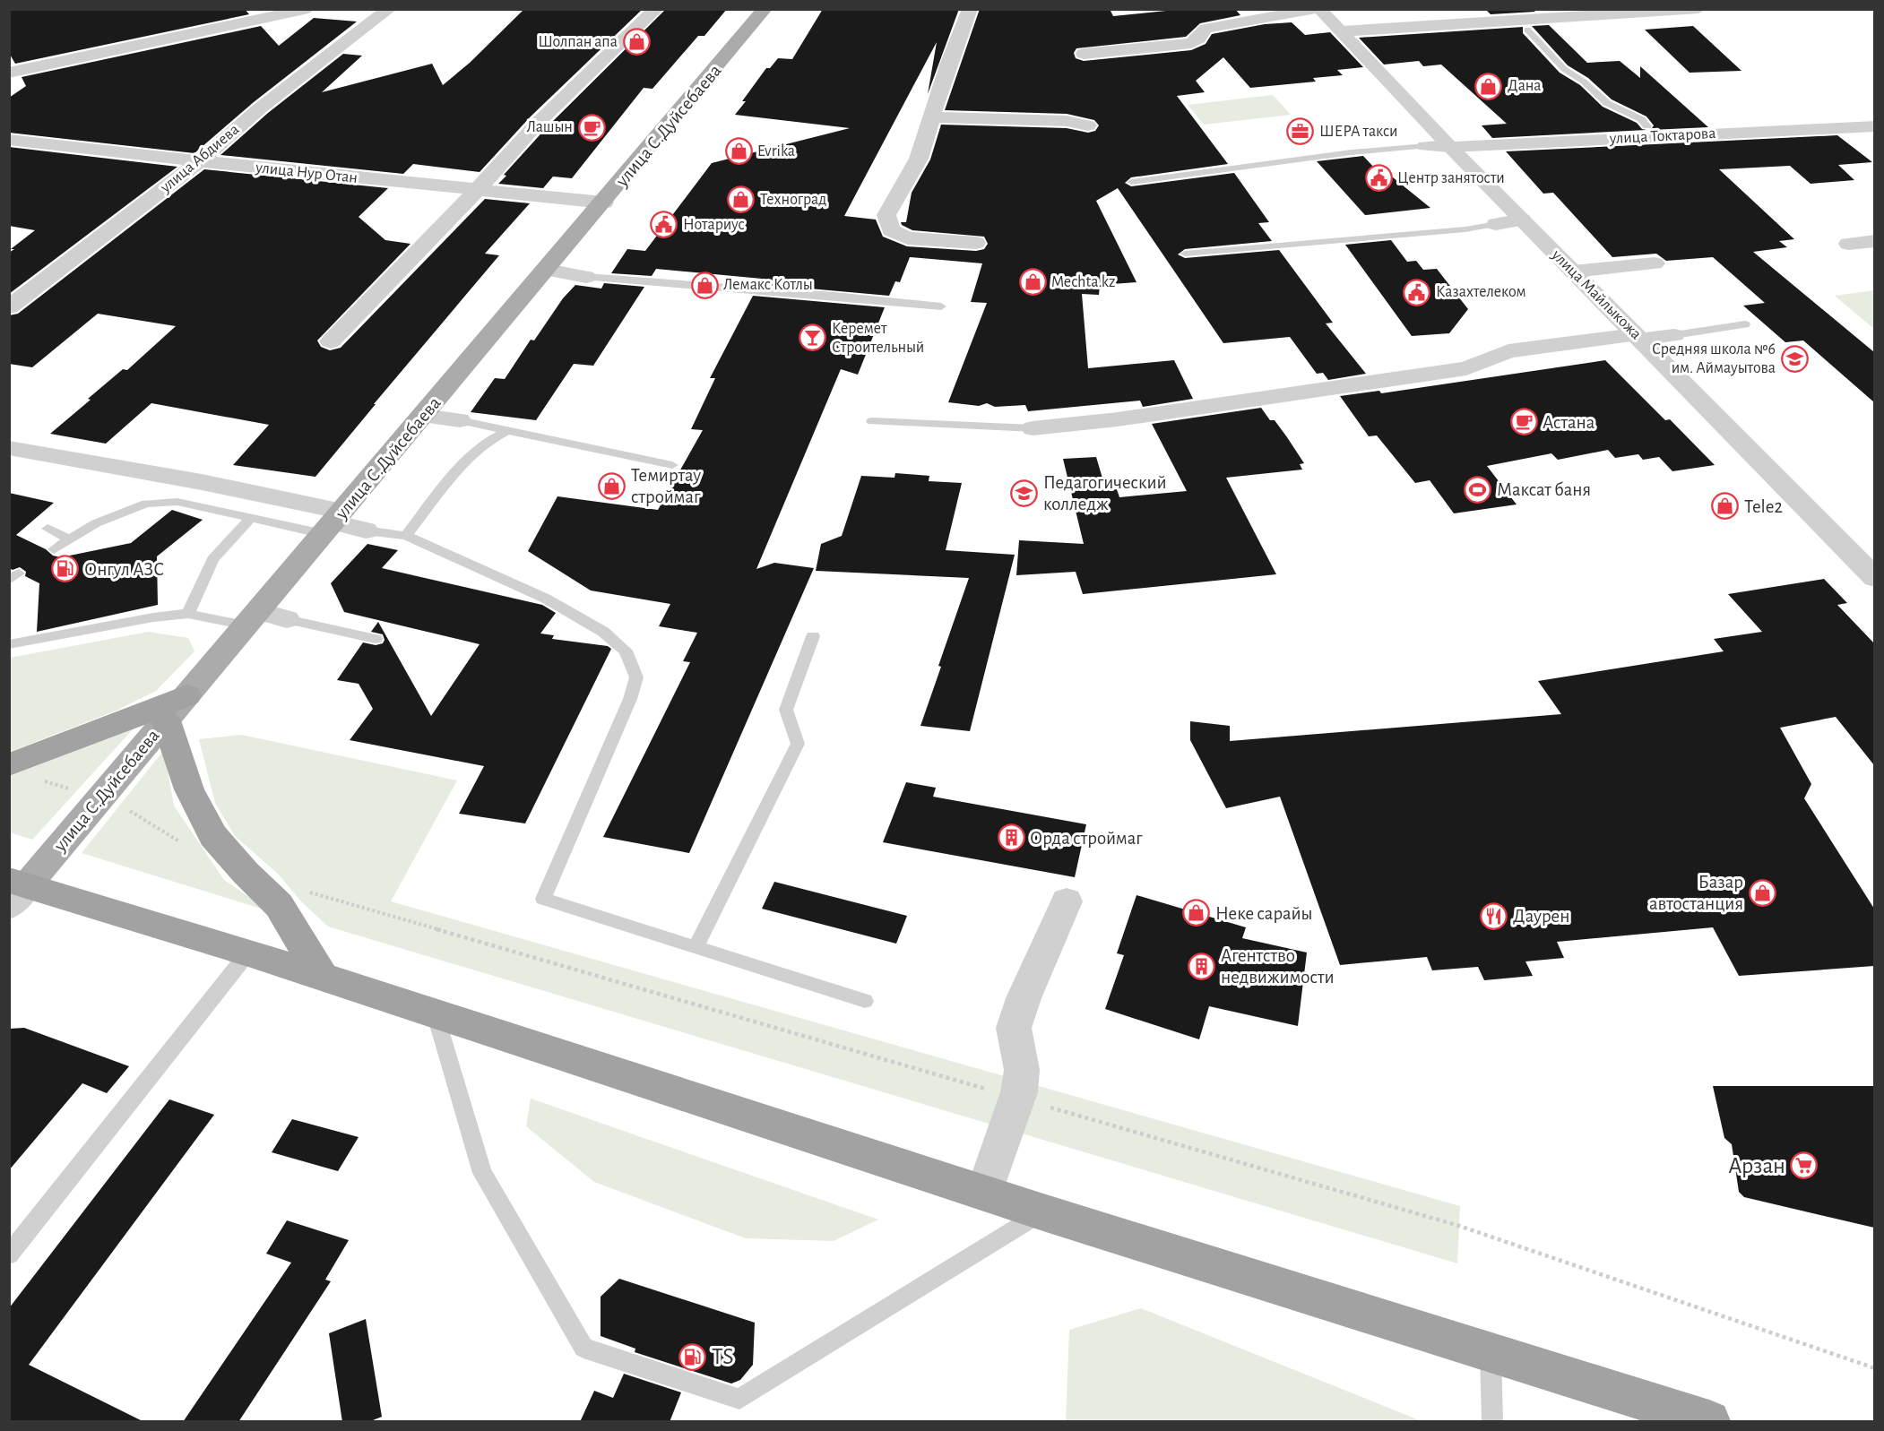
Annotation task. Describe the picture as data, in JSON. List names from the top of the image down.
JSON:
{
  "streets": {
    "main road": ["улица С.Дуйсебаева"],
    "street": [
      "улица Токтарова",
      "улица Абдиева",
      "улица Нур Отан",
      "улица Майлыкожа"
    ]
  },
  "crossings": [
    ["улица С.Дуйсебаева", "улица Нур Отан"],
    ["улица Токтарова", "улица Майлыкожа"],
    ["улица Абдиева", "улица Нур Отан"]
  ],
  "places": {
    "shop": [
      "Шолпан апа",
      "Дана",
      "Evrika",
      "Техноград",
      "Mechta.kz",
      "Лемакс Котлы",
      "Темиртау строймаг",
      "Tele2",
      "Базар автостанция",
      "Неке сарайы"
    ],
    "cafe": ["Лашын", "Астана"],
    "office": ["ШЕРА такси"],
    "public building": ["Центр занятости", "Нотариус", "Казахтелеком"],
    "bar": ["Керемет Строительный"],
    "school or university": ["Средняя школа №6 им. Аймауытова", "Педагогический колледж"],
    "sports": ["Максат баня"],
    "fuel station": ["Онгул АЗС", "TS"],
    "building": ["Орда строймаг", "Агентство недвижимости"],
    "restaurant": ["Даурен"],
    "supermarket": ["Арзан"]
  }
}
